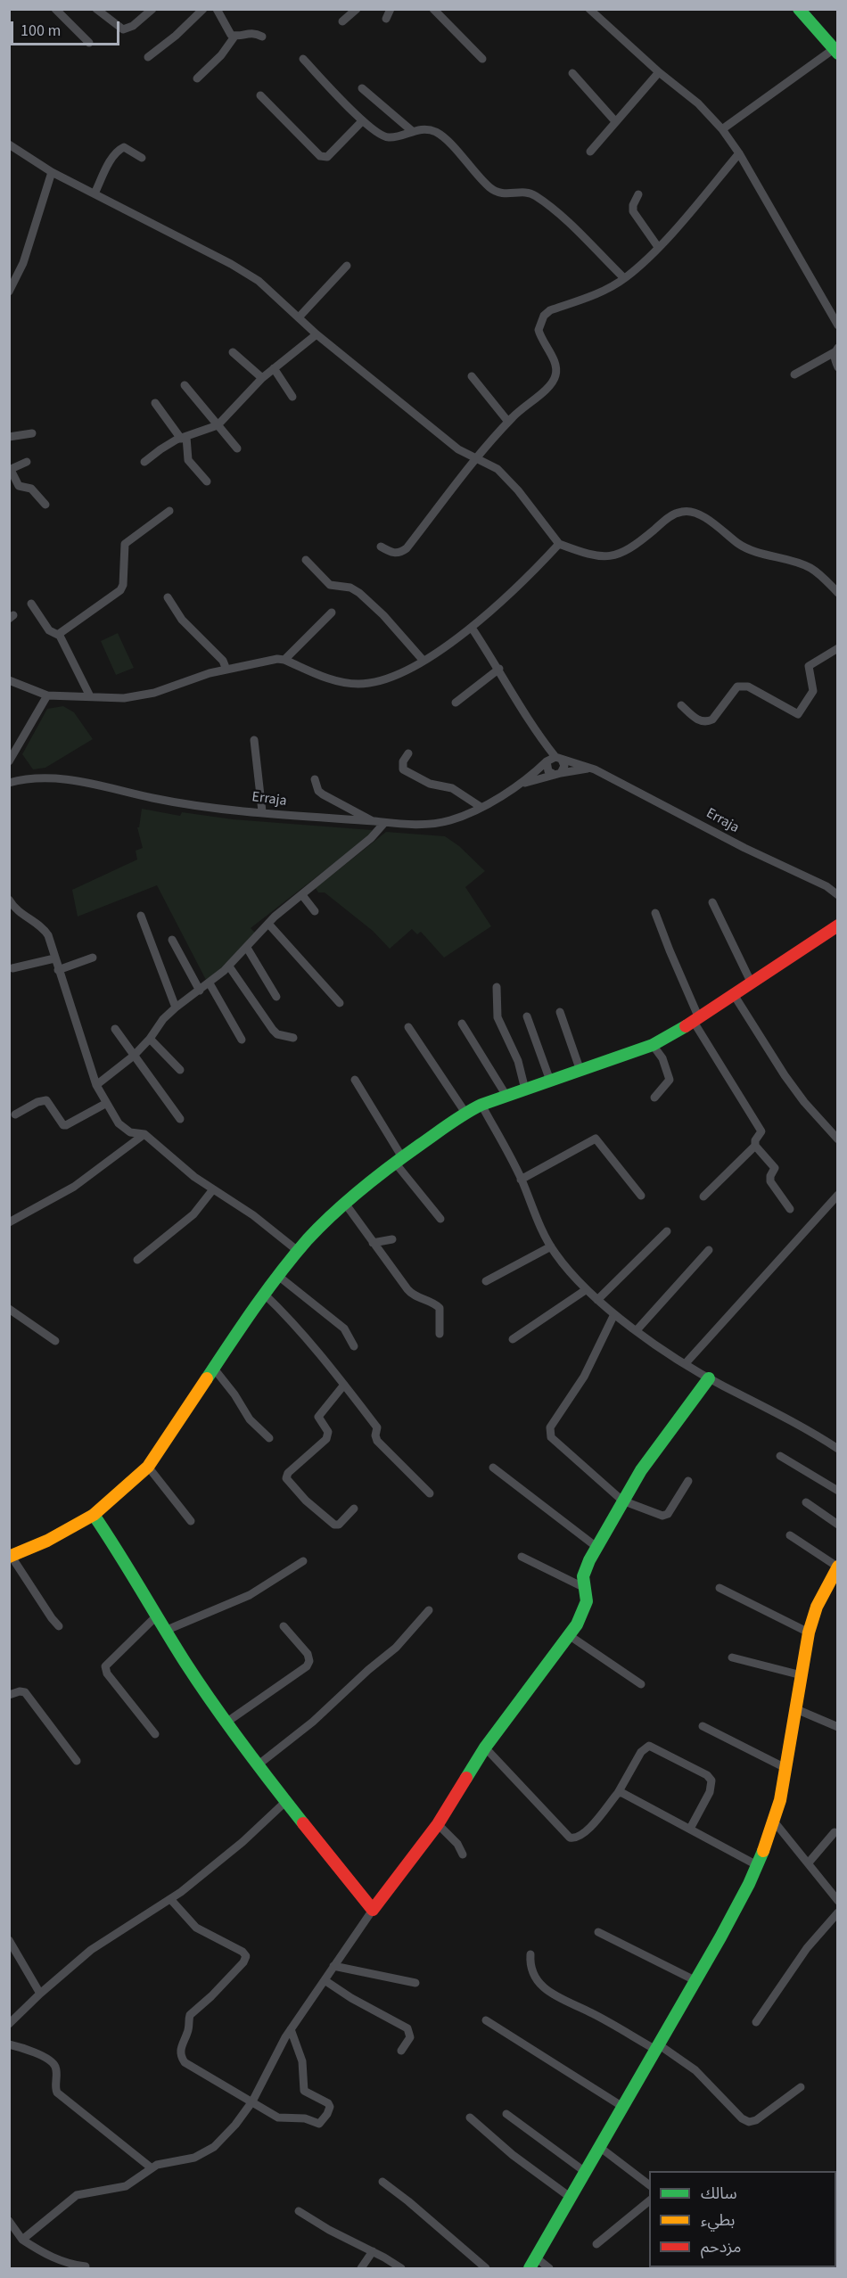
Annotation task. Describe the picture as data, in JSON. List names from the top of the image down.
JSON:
{
  "streets": {
    "street": ["Erraja"]
  },
  "legend": ["سالك", "بطيء", "مزدحم"],
  "scale_bar": "100 m"
}
